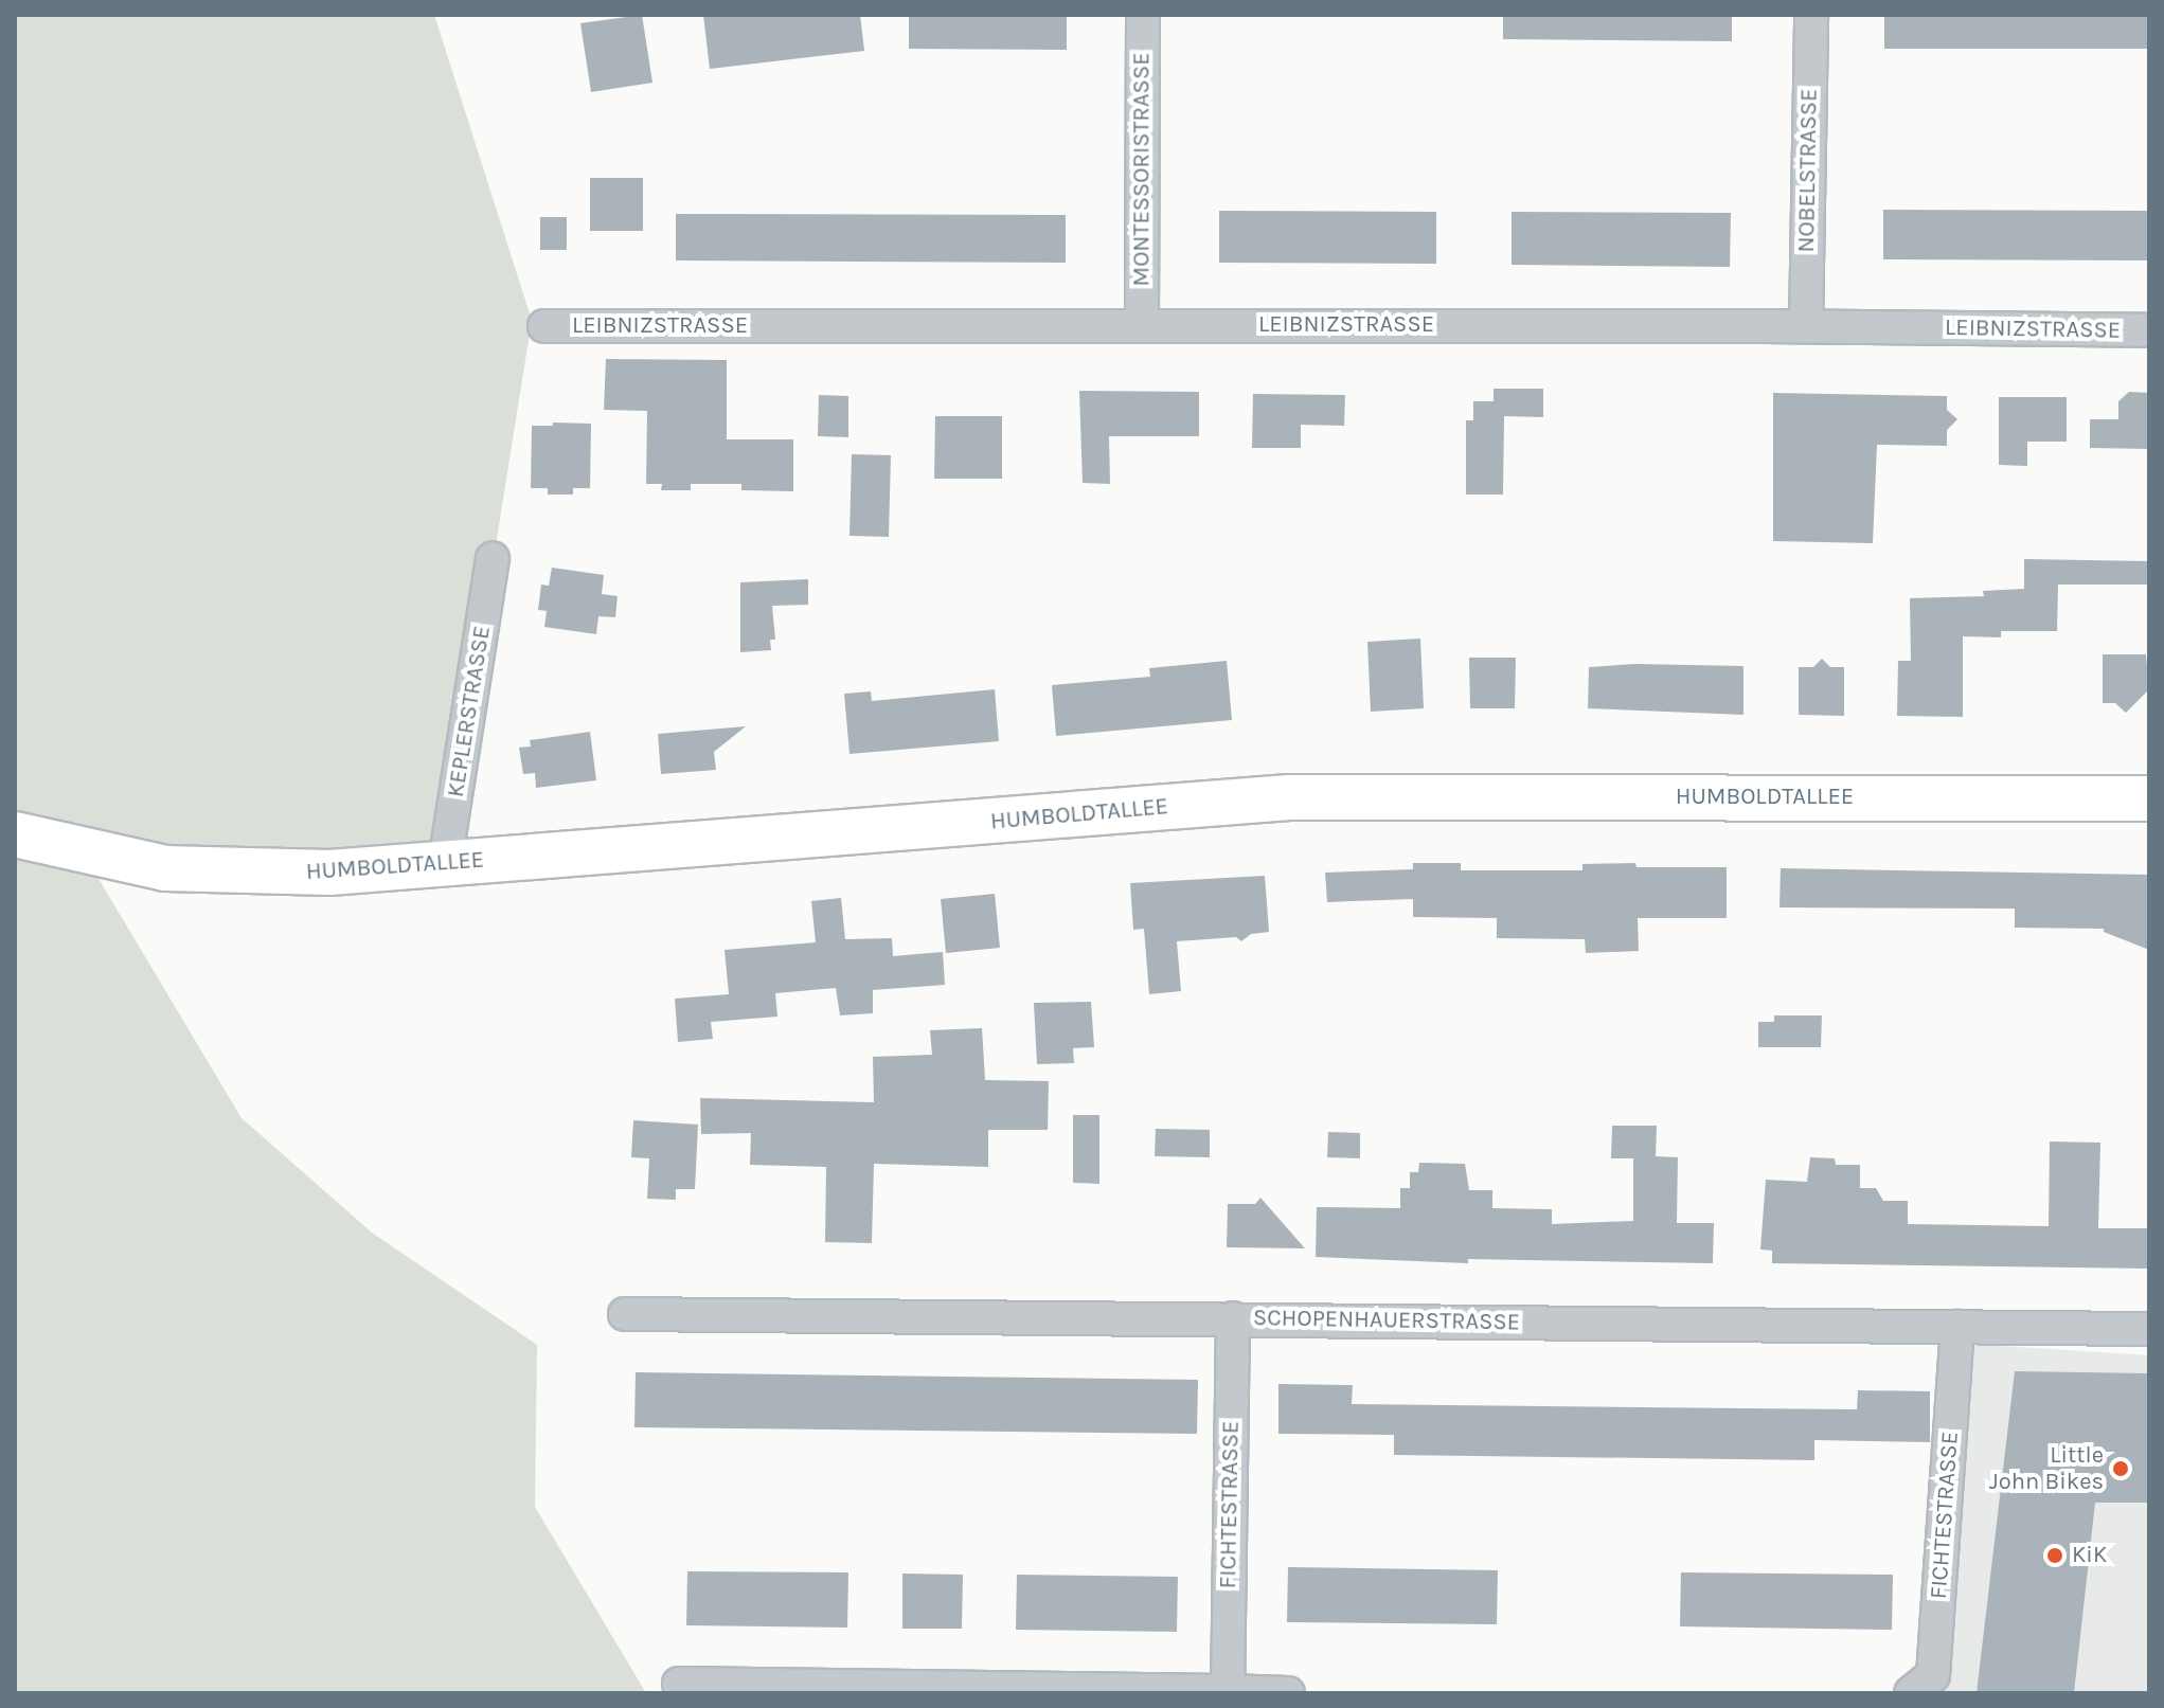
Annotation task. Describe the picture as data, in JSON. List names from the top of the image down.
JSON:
{
  "streets": {
    "street": [
      "MONTESSORISTRASSE",
      "NOBELSTRASSE",
      "LEIBNIZSTRASSE",
      "KEPLERSTRASSE",
      "HUMBOLDTALLEE",
      "SCHOPENHAUERSTRASSE",
      "FICHTESTRASSE"
    ]
  },
  "crossings": [
    ["MONTESSORISTRASSE", "LEIBNIZSTRASSE"],
    ["NOBELSTRASSE", "LEIBNIZSTRASSE"],
    ["KEPLERSTRASSE", "HUMBOLDTALLEE"],
    ["SCHOPENHAUERSTRASSE", "FICHTESTRASSE"]
  ],
  "places": ["Little John Bikes", "KiK"]
}
